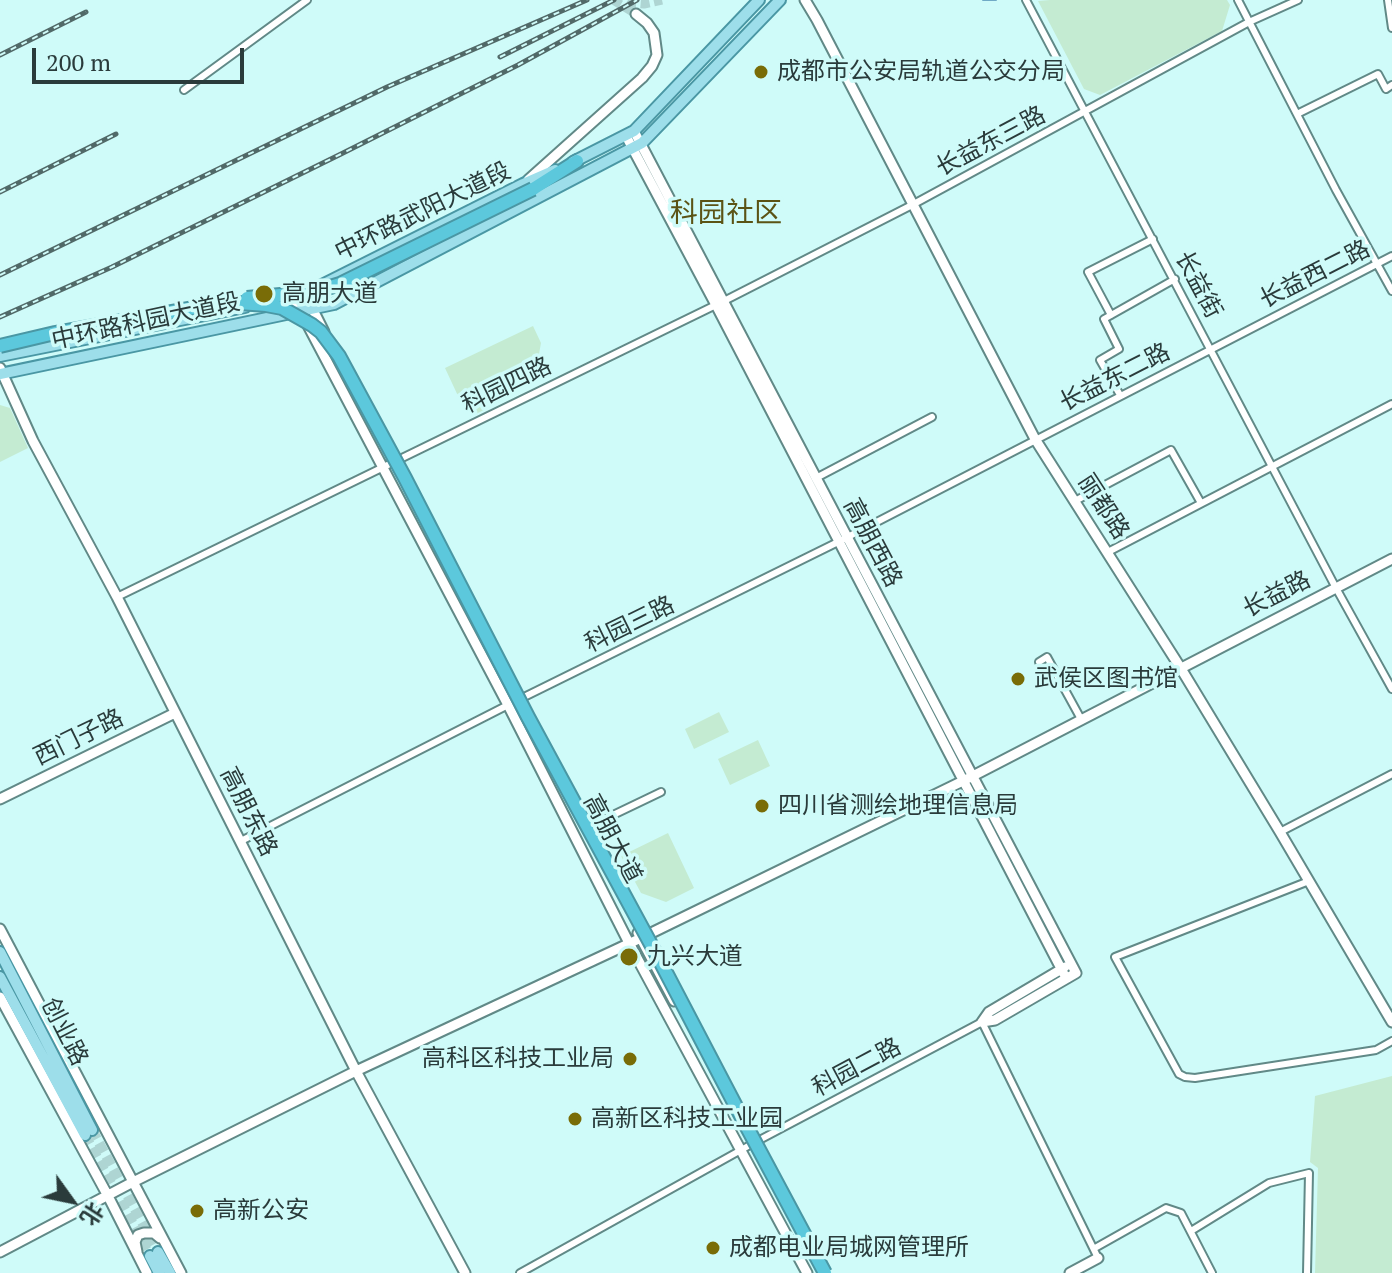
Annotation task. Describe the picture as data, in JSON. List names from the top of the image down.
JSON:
{
  "streets": {
    "main road": ["中环路武阳大道段", "中环路科园大道段", "创业路"],
    "street": [
      "长益东三路",
      "长益西二路",
      "长益街",
      "长益东二路",
      "科园四路",
      "丽都路",
      "高朋西路",
      "长益路",
      "科园三路",
      "西门子路",
      "高朋东路",
      "高朋大道",
      "科园二路"
    ]
  },
  "crossings": [
    ["长益东三路", "长益街"],
    ["长益东三路", "科园四路"],
    ["长益东三路", "丽都路"],
    ["中环路武阳大道段", "高朋大道"],
    ["长益西二路", "长益街"],
    ["长益西二路", "长益东二路"],
    ["长益街", "长益东二路"],
    ["长益街", "长益路"],
    ["中环路科园大道段", "高朋西路"],
    ["中环路科园大道段", "高朋东路"],
    ["中环路科园大道段", "高朋大道"],
    ["长益东二路", "丽都路"],
    ["长益东二路", "科园三路"],
    ["科园四路", "丽都路"],
    ["科园四路", "高朋西路"],
    ["科园四路", "高朋东路"],
    ["科园四路", "高朋大道"],
    ["丽都路", "长益路"],
    ["丽都路", "科园三路"],
    ["高朋西路", "科园三路"],
    ["科园三路", "高朋东路"],
    ["科园三路", "高朋大道"],
    ["西门子路", "高朋东路"],
    ["高朋大道", "科园二路"]
  ],
  "districts": ["科园社区"],
  "places": [
    "成都市公安局轨道公交分局",
    "高朋大道",
    "武侯区图书馆",
    "四川省测绘地理信息局",
    "九兴大道",
    "高科区科技工业局",
    "高新区科技工业园",
    "高新公安",
    "成都电业局城网管理所"
  ],
  "scale_bar": "200 m",
  "north": "bottom right"
}
